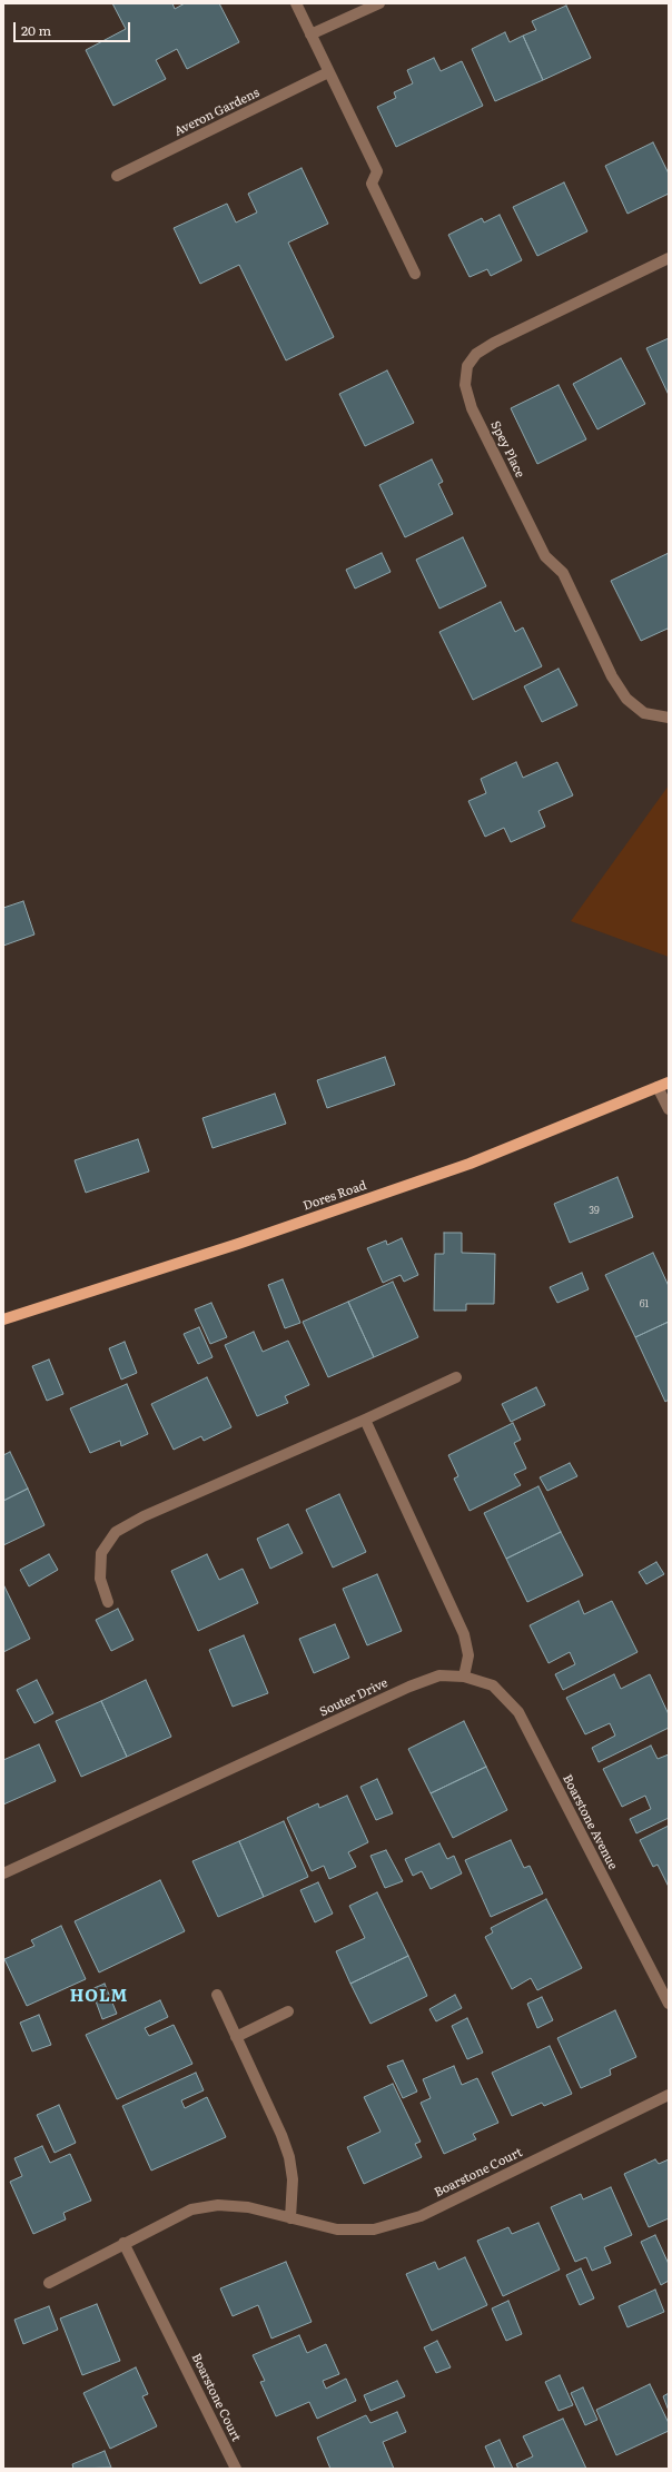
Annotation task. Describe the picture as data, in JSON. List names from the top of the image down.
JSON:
{
  "streets": {
    "main road": ["Dores Road"],
    "street": [
      "Averon Gardens",
      "Spey Place",
      "Souter Drive",
      "Boarstone Avenue",
      "Boarstone Court"
    ]
  },
  "crossings": [
    ["Souter Drive", "Boarstone Avenue"]
  ],
  "districts": ["HOLM"],
  "house_numbers": ["39", "61"],
  "scale_bar": "20 m"
}
